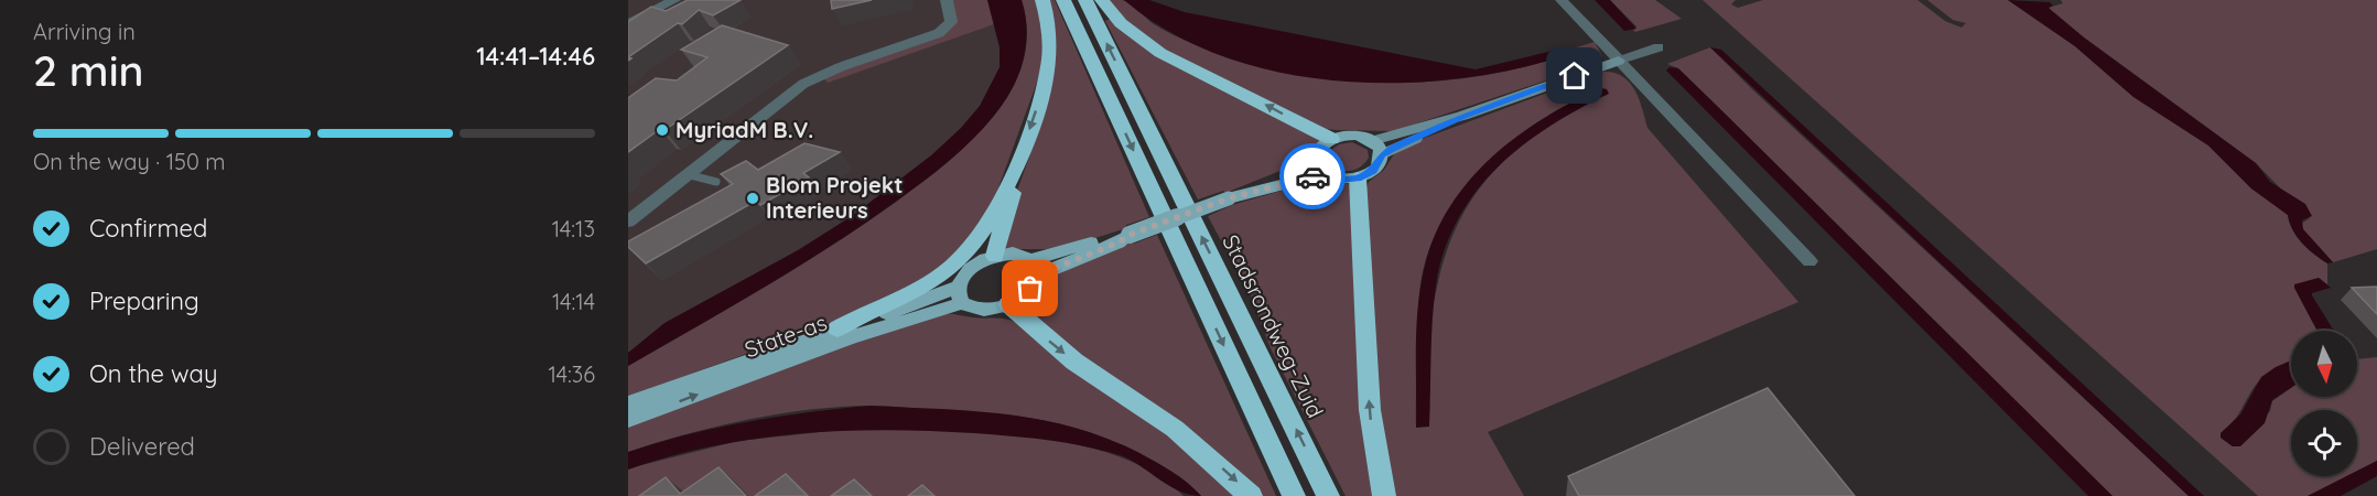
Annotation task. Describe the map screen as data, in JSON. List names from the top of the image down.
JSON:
{
  "streets": {
    "highway": ["Stadsrondweg-Zuid"],
    "main road": ["State-as"]
  },
  "places": ["MyriadM B.V.", "Blom Projekt Interieurs"],
  "north": "bottom",
  "page": {
    "heading": ["2 min", "Arriving in", "14:41–14:46"],
    "bar": "On the way · 150 m",
    "list": [
      ["Confirmed", "14:13"],
      ["Preparing", "14:14"],
      ["On the way", "14:36"],
      "Delivered"
    ]
  }
}
